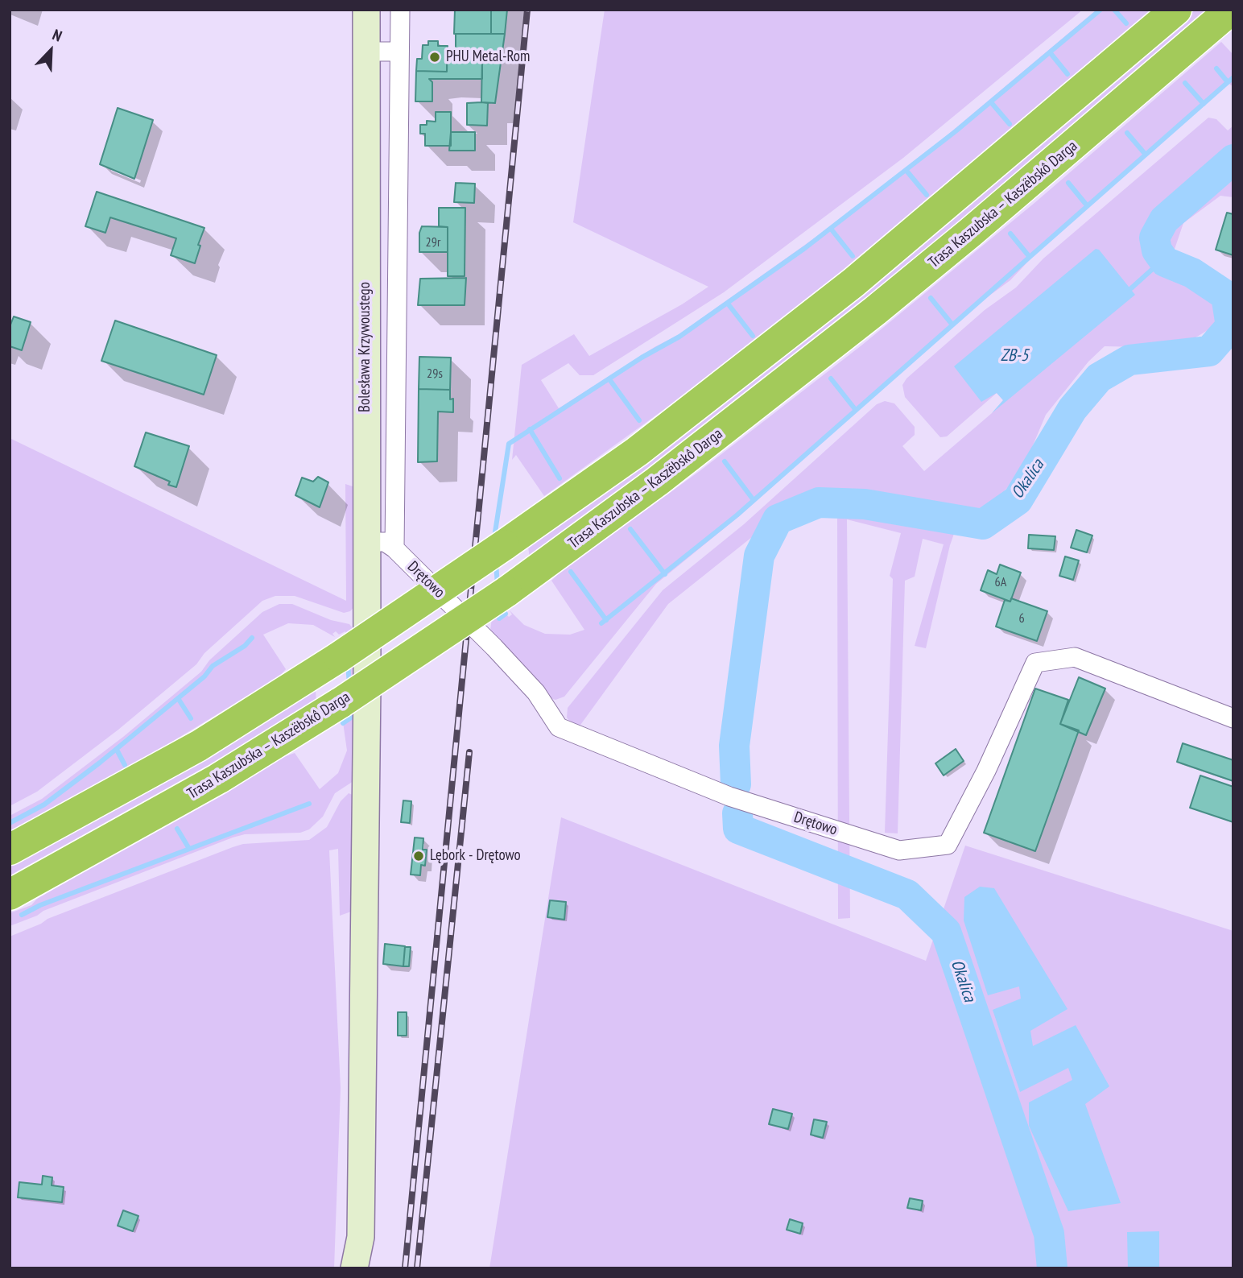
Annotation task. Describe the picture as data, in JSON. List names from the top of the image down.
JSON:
{
  "streets": {
    "highway": ["Trasa Kaszubska – Kaszëbskô Darga"],
    "main road": ["Bolesława Krzywoustego"],
    "street": ["Drętowo"]
  },
  "crossings": [
    ["Bolesława Krzywoustego", "Drętowo"]
  ],
  "water": ["ZB-5", "Okalica"],
  "places": ["PHU Metal-Rom", "Lębork - Drętowo"],
  "house_numbers": [
    "29r",
    "29s",
    "6A",
    "6"
  ],
  "north": "top right"
}
